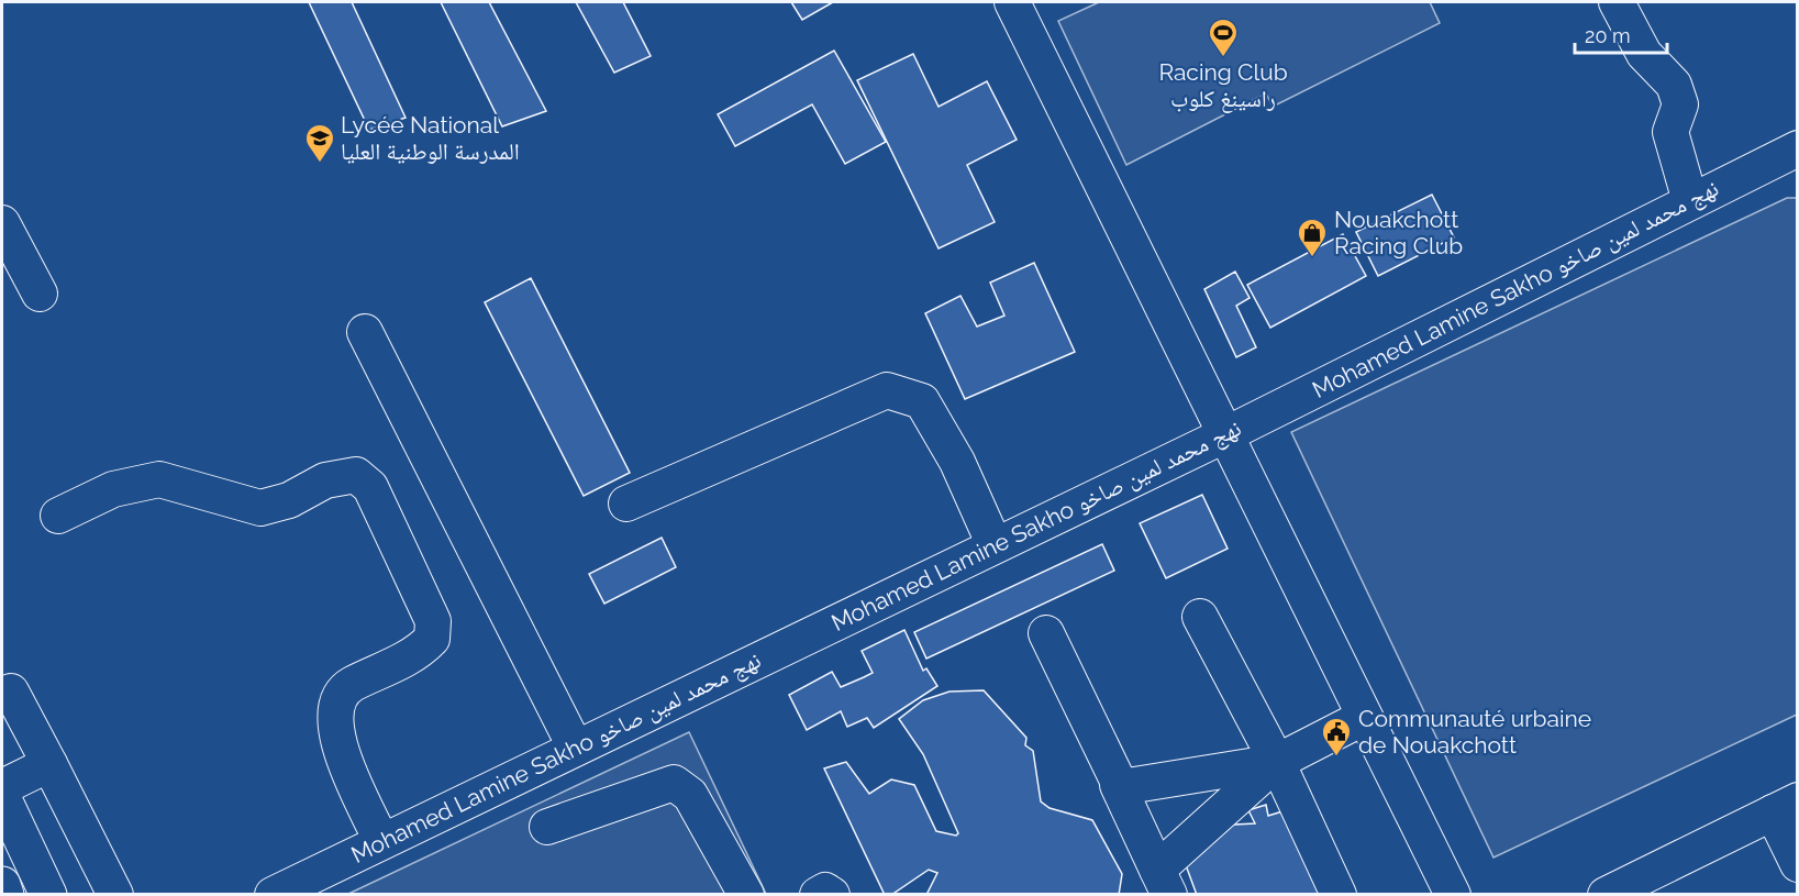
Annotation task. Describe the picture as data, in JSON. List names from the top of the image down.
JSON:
{
  "streets": {
    "street": ["Mohamed Lamine Sakho نهج محمد لمين صاخو"]
  },
  "places": {
    "sports": ["Racing Club راسينغ كلوب"],
    "school or university": ["Lycée National المدرسة الوطنية العليا"],
    "shop": ["Nouakchott Racing Club"],
    "public building": ["Communauté urbaine de Nouakchott"]
  },
  "scale_bar": "20 m"
}
